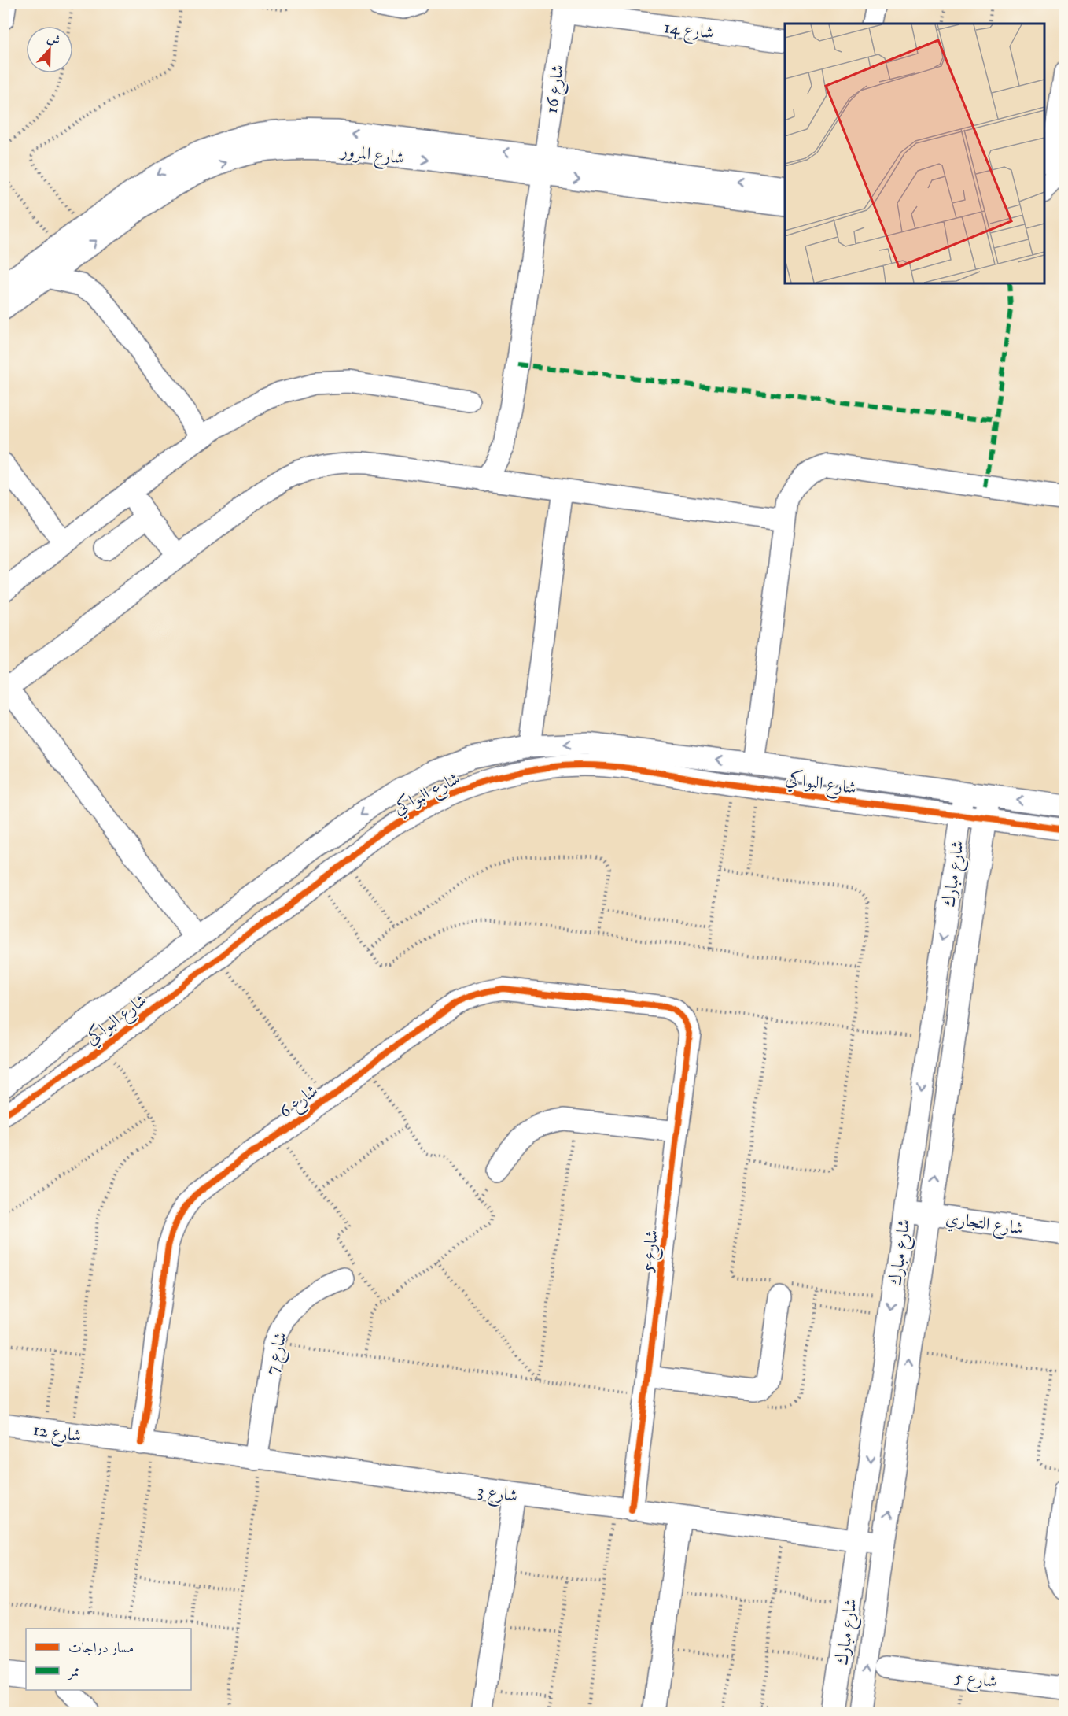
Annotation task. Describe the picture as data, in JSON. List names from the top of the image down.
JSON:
{
  "streets": {
    "street": [
      "شارع 14",
      "شارع 16",
      "شارع المرور",
      "شارع البواكي",
      "شارع مبارك",
      "شارع 6",
      "شارع التجاري",
      "شارع 5",
      "شارع 7",
      "شارع 12",
      "شارع 3"
    ]
  },
  "crossings": [
    ["شارع 14", "شارع 16"],
    ["شارع 16", "شارع المرور"],
    ["شارع البواكي", "شارع مبارك"],
    ["شارع مبارك", "شارع التجاري"],
    ["شارع مبارك", "شارع 3"],
    ["شارع 6", "شارع 5"],
    ["شارع 6", "شارع 3"],
    ["شارع 5", "شارع 3"],
    ["شارع 7", "شارع 3"],
    ["شارع 12", "شارع 3"]
  ],
  "legend": ["مسار دراجات", "ممر"],
  "north": "top"
}
